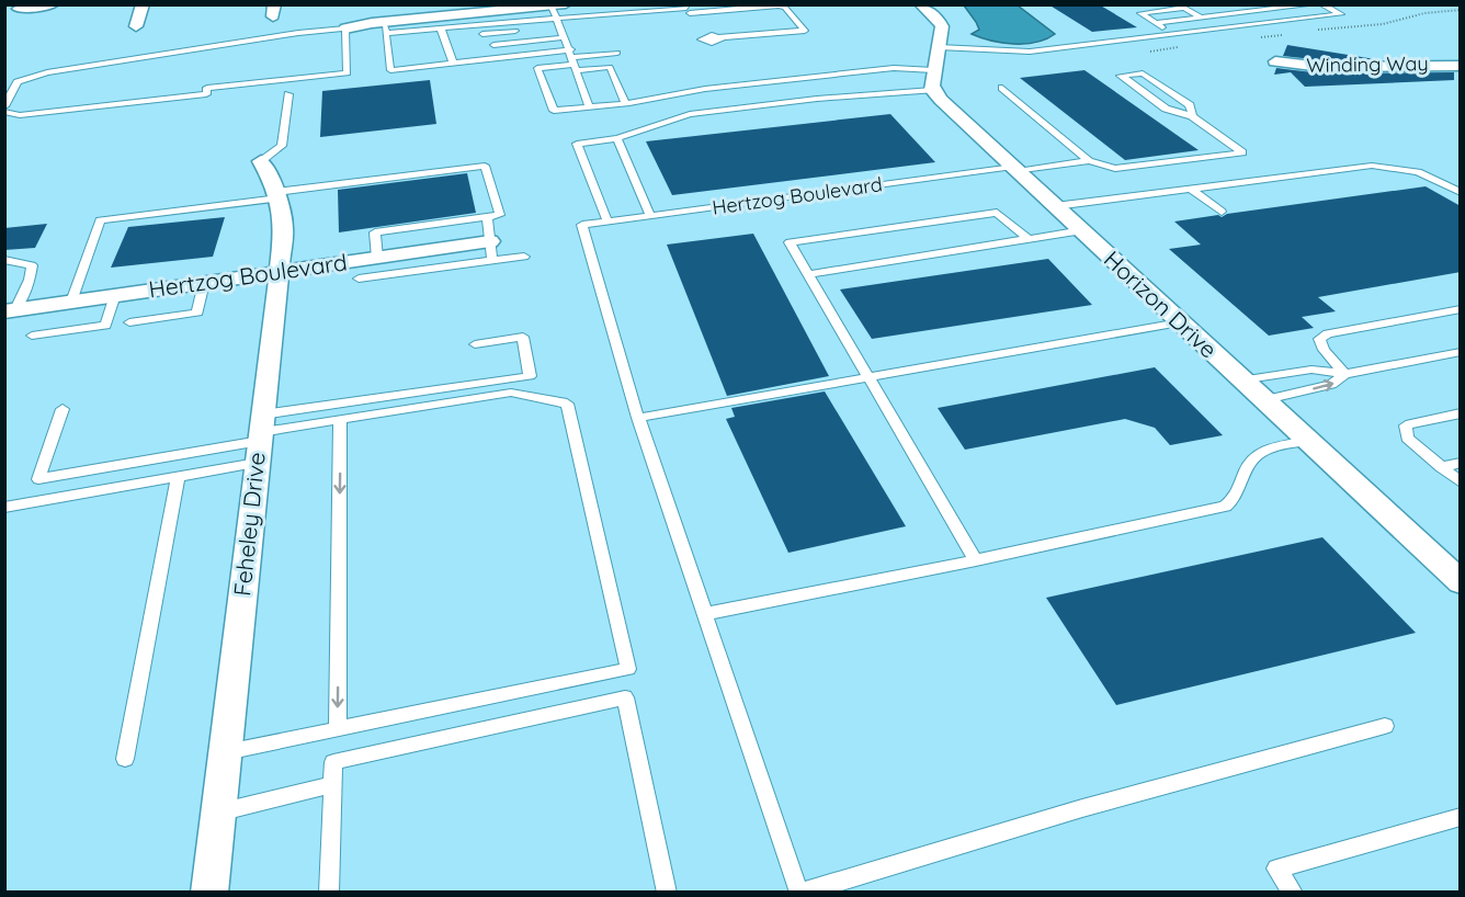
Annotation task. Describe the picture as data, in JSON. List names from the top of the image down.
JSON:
{
  "streets": {
    "street": [
      "Winding Way",
      "Hertzog Boulevard",
      "Horizon Drive",
      "Feheley Drive"
    ]
  },
  "crossings": [
    ["Hertzog Boulevard", "Horizon Drive"],
    ["Hertzog Boulevard", "Feheley Drive"]
  ]
}
